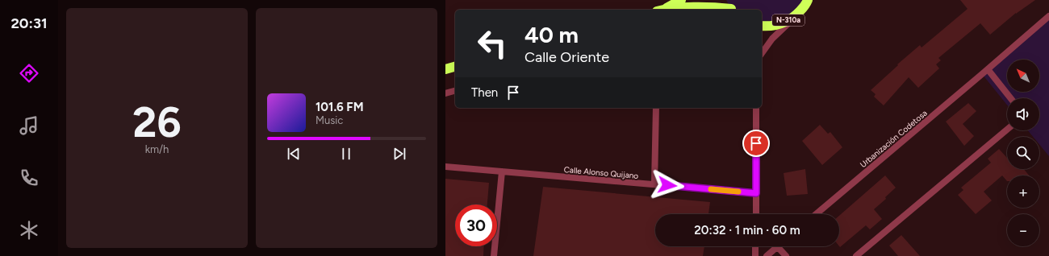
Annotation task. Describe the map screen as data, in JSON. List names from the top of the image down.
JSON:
{
  "streets": {
    "highway": ["N-310a"],
    "street": ["Urbanización Codetosa", "Calle Alonso Quijano"]
  },
  "north": "top left",
  "page": {
    "tabs": "20:31",
    "tile": ["26", "km/h"],
    "turn": ["40 m", "Calle Oriente"],
    "map_buttons": ["+", "−"],
    "then": "Then",
    "song": ["101.6 FM", "Music"],
    "limit": "30",
    "trip": "20:32 · 1 min · 60 m"
  }
}
